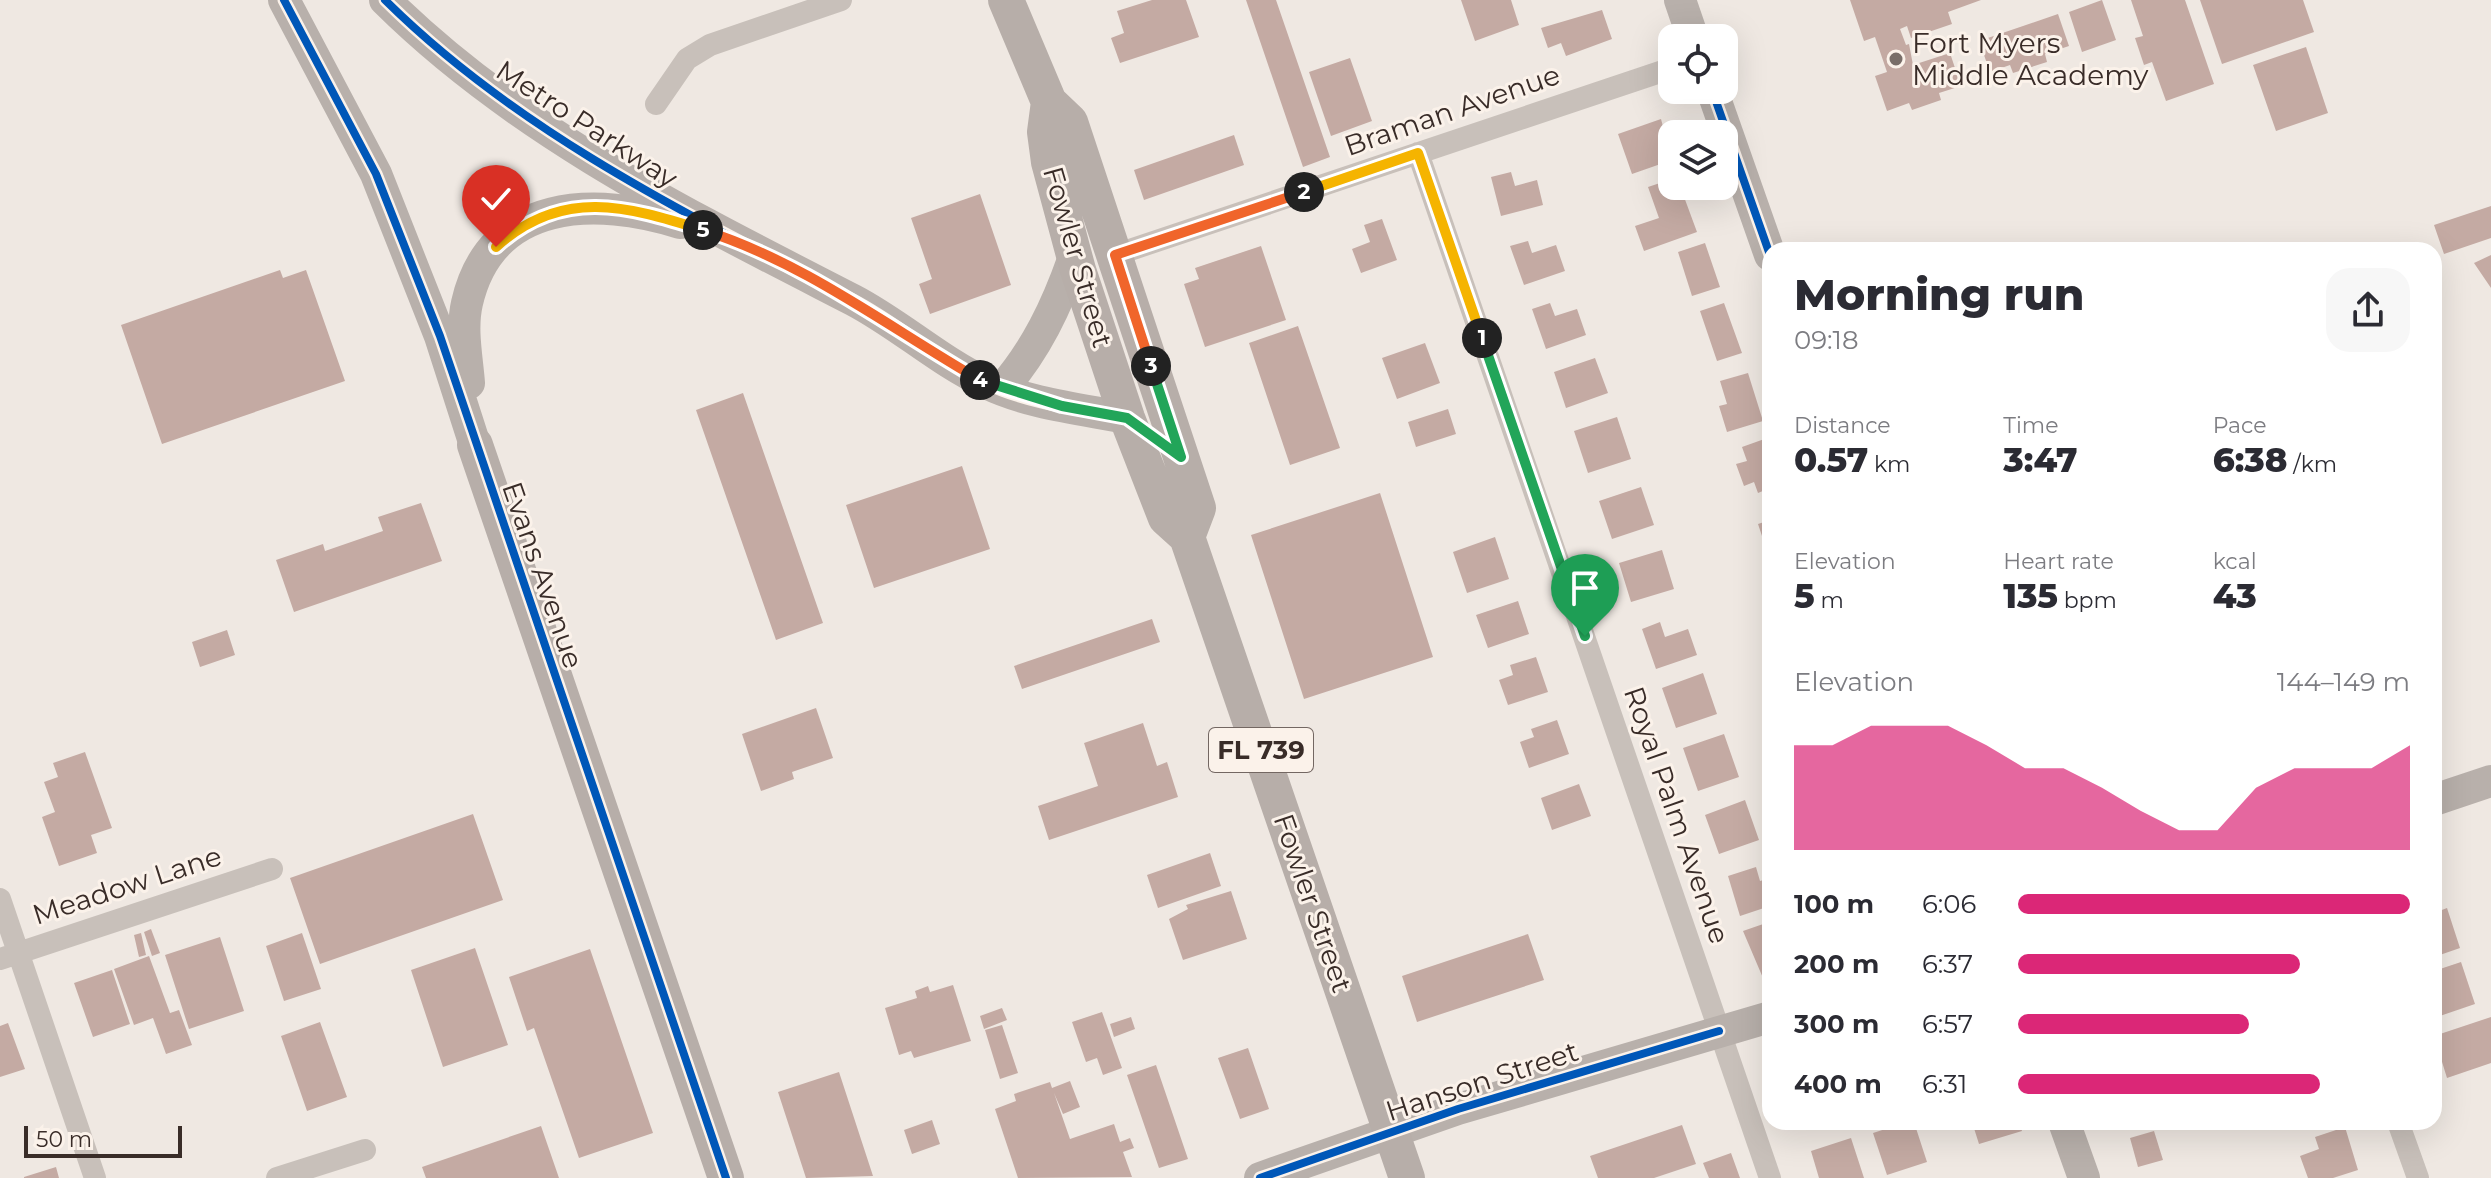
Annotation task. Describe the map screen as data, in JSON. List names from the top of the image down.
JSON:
{
  "streets": {
    "main road": [
      "Metro Parkway",
      "Fowler Street",
      "Evans Avenue",
      "FL 739",
      "Hanson Street"
    ],
    "street": ["Braman Avenue", "Royal Palm Avenue", "Meadow Lane"]
  },
  "crossings": [
    ["Braman Avenue", "Fowler Street"],
    ["Braman Avenue", "Royal Palm Avenue"],
    ["Metro Parkway", "Fowler Street"],
    ["Fowler Street", "Hanson Street"],
    ["Royal Palm Avenue", "Hanson Street"]
  ],
  "places": ["Fort Myers Middle Academy"],
  "scale_bar": "50 m",
  "page": {
    "pins": [
      "2",
      "5",
      "1",
      "3",
      "4"
    ],
    "heading": ["Morning run", "09:18"],
    "stats": [
      ["Distance", "0.57 km"],
      ["Time", "3:47"],
      ["Pace", "6:38 /km"],
      ["Elevation", "5 m"],
      ["Heart rate", "135 bpm"],
      ["kcal", "43"]
    ],
    "chart": ["Elevation", "144–149 m"],
    "list": [
      {
        "name": "100 m",
        "note": "6:06"
      },
      {
        "name": "200 m",
        "note": "6:37"
      },
      {
        "name": "300 m",
        "note": "6:57"
      },
      {
        "name": "400 m",
        "note": "6:31"
      }
    ],
    "scale": "50 m"
  }
}
